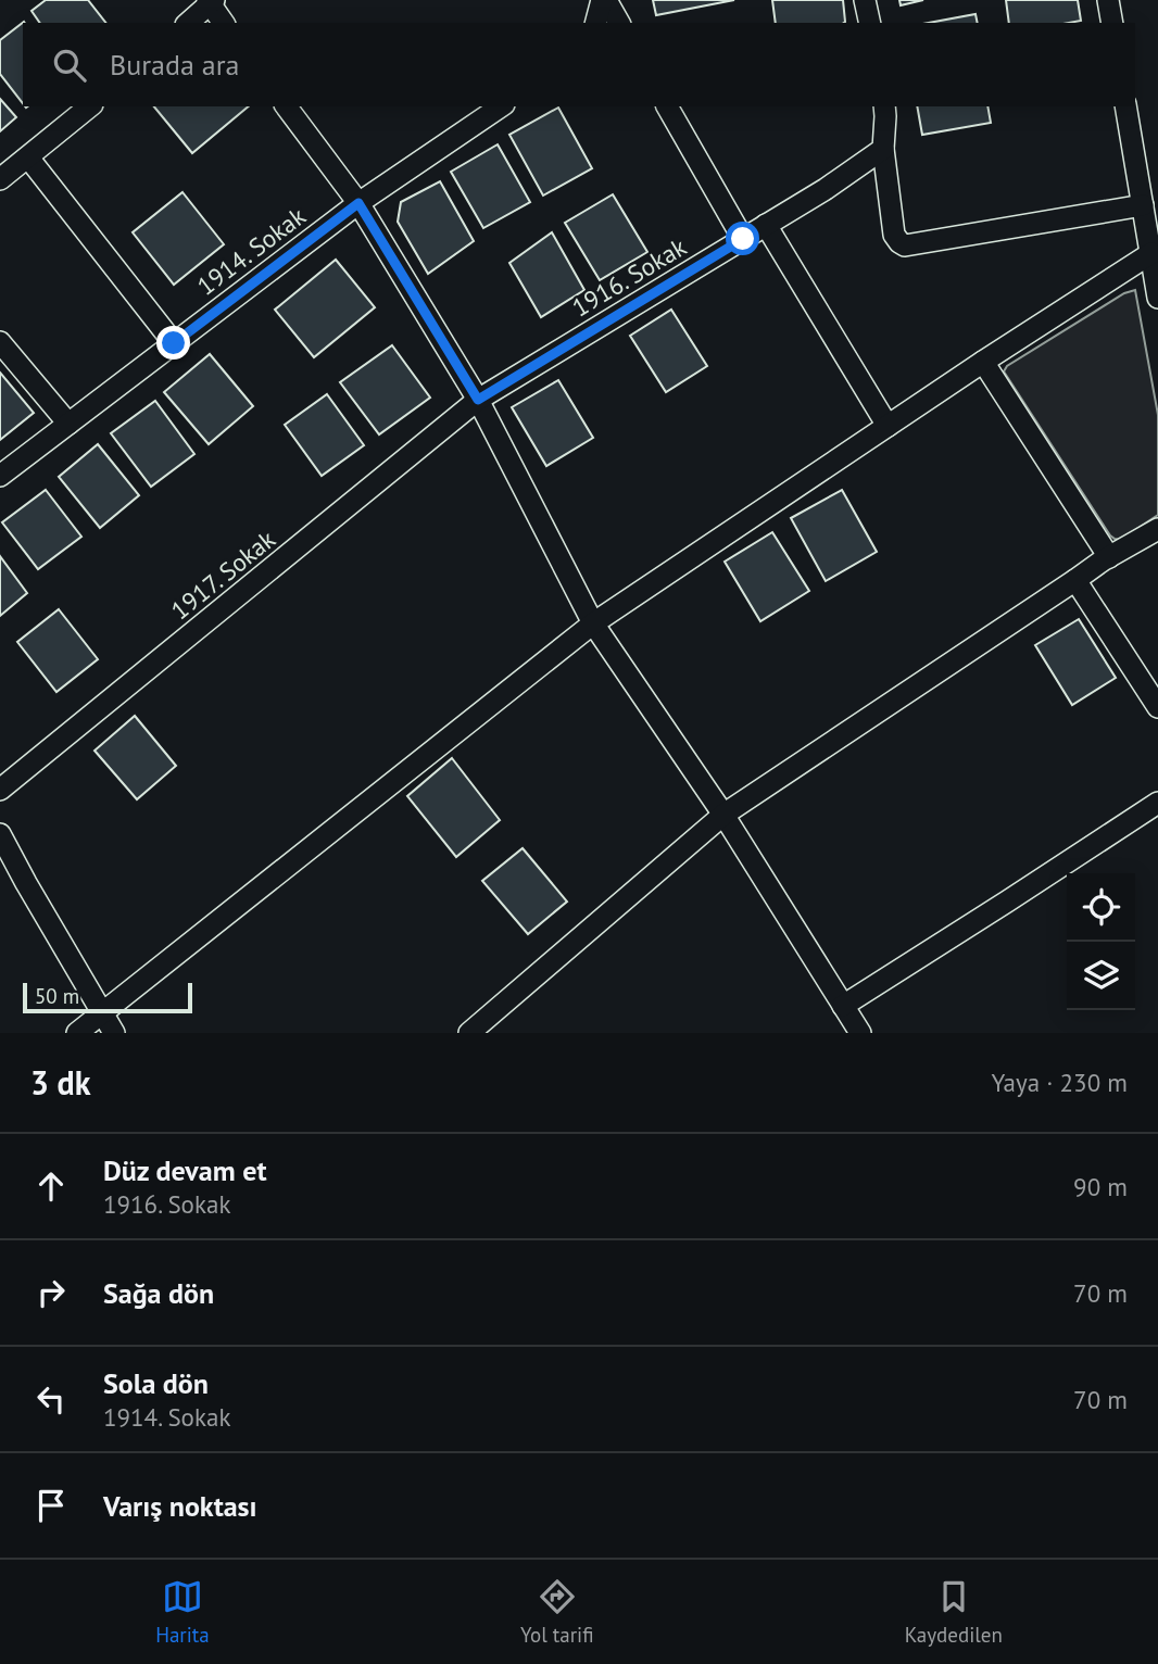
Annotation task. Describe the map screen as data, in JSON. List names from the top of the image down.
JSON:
{
  "streets": {
    "street": ["1914. Sokak", "1916. Sokak", "1917. Sokak"]
  },
  "crossings": [
    ["1916. Sokak", "1917. Sokak"]
  ],
  "scale_bar": "50 m",
  "page": {
    "search": "Burada ara",
    "scale": "50 m",
    "heading": ["3 dk", "Yaya · 230 m"],
    "list": [
      ["Düz devam et", "1916. Sokak", "90 m"],
      ["Sağa dön", "70 m"],
      ["Sola dön", "1914. Sokak", "70 m"],
      "Varış noktası"
    ],
    "nav": ["Harita", "Yol tarifi", "Kaydedilen"]
  }
}
